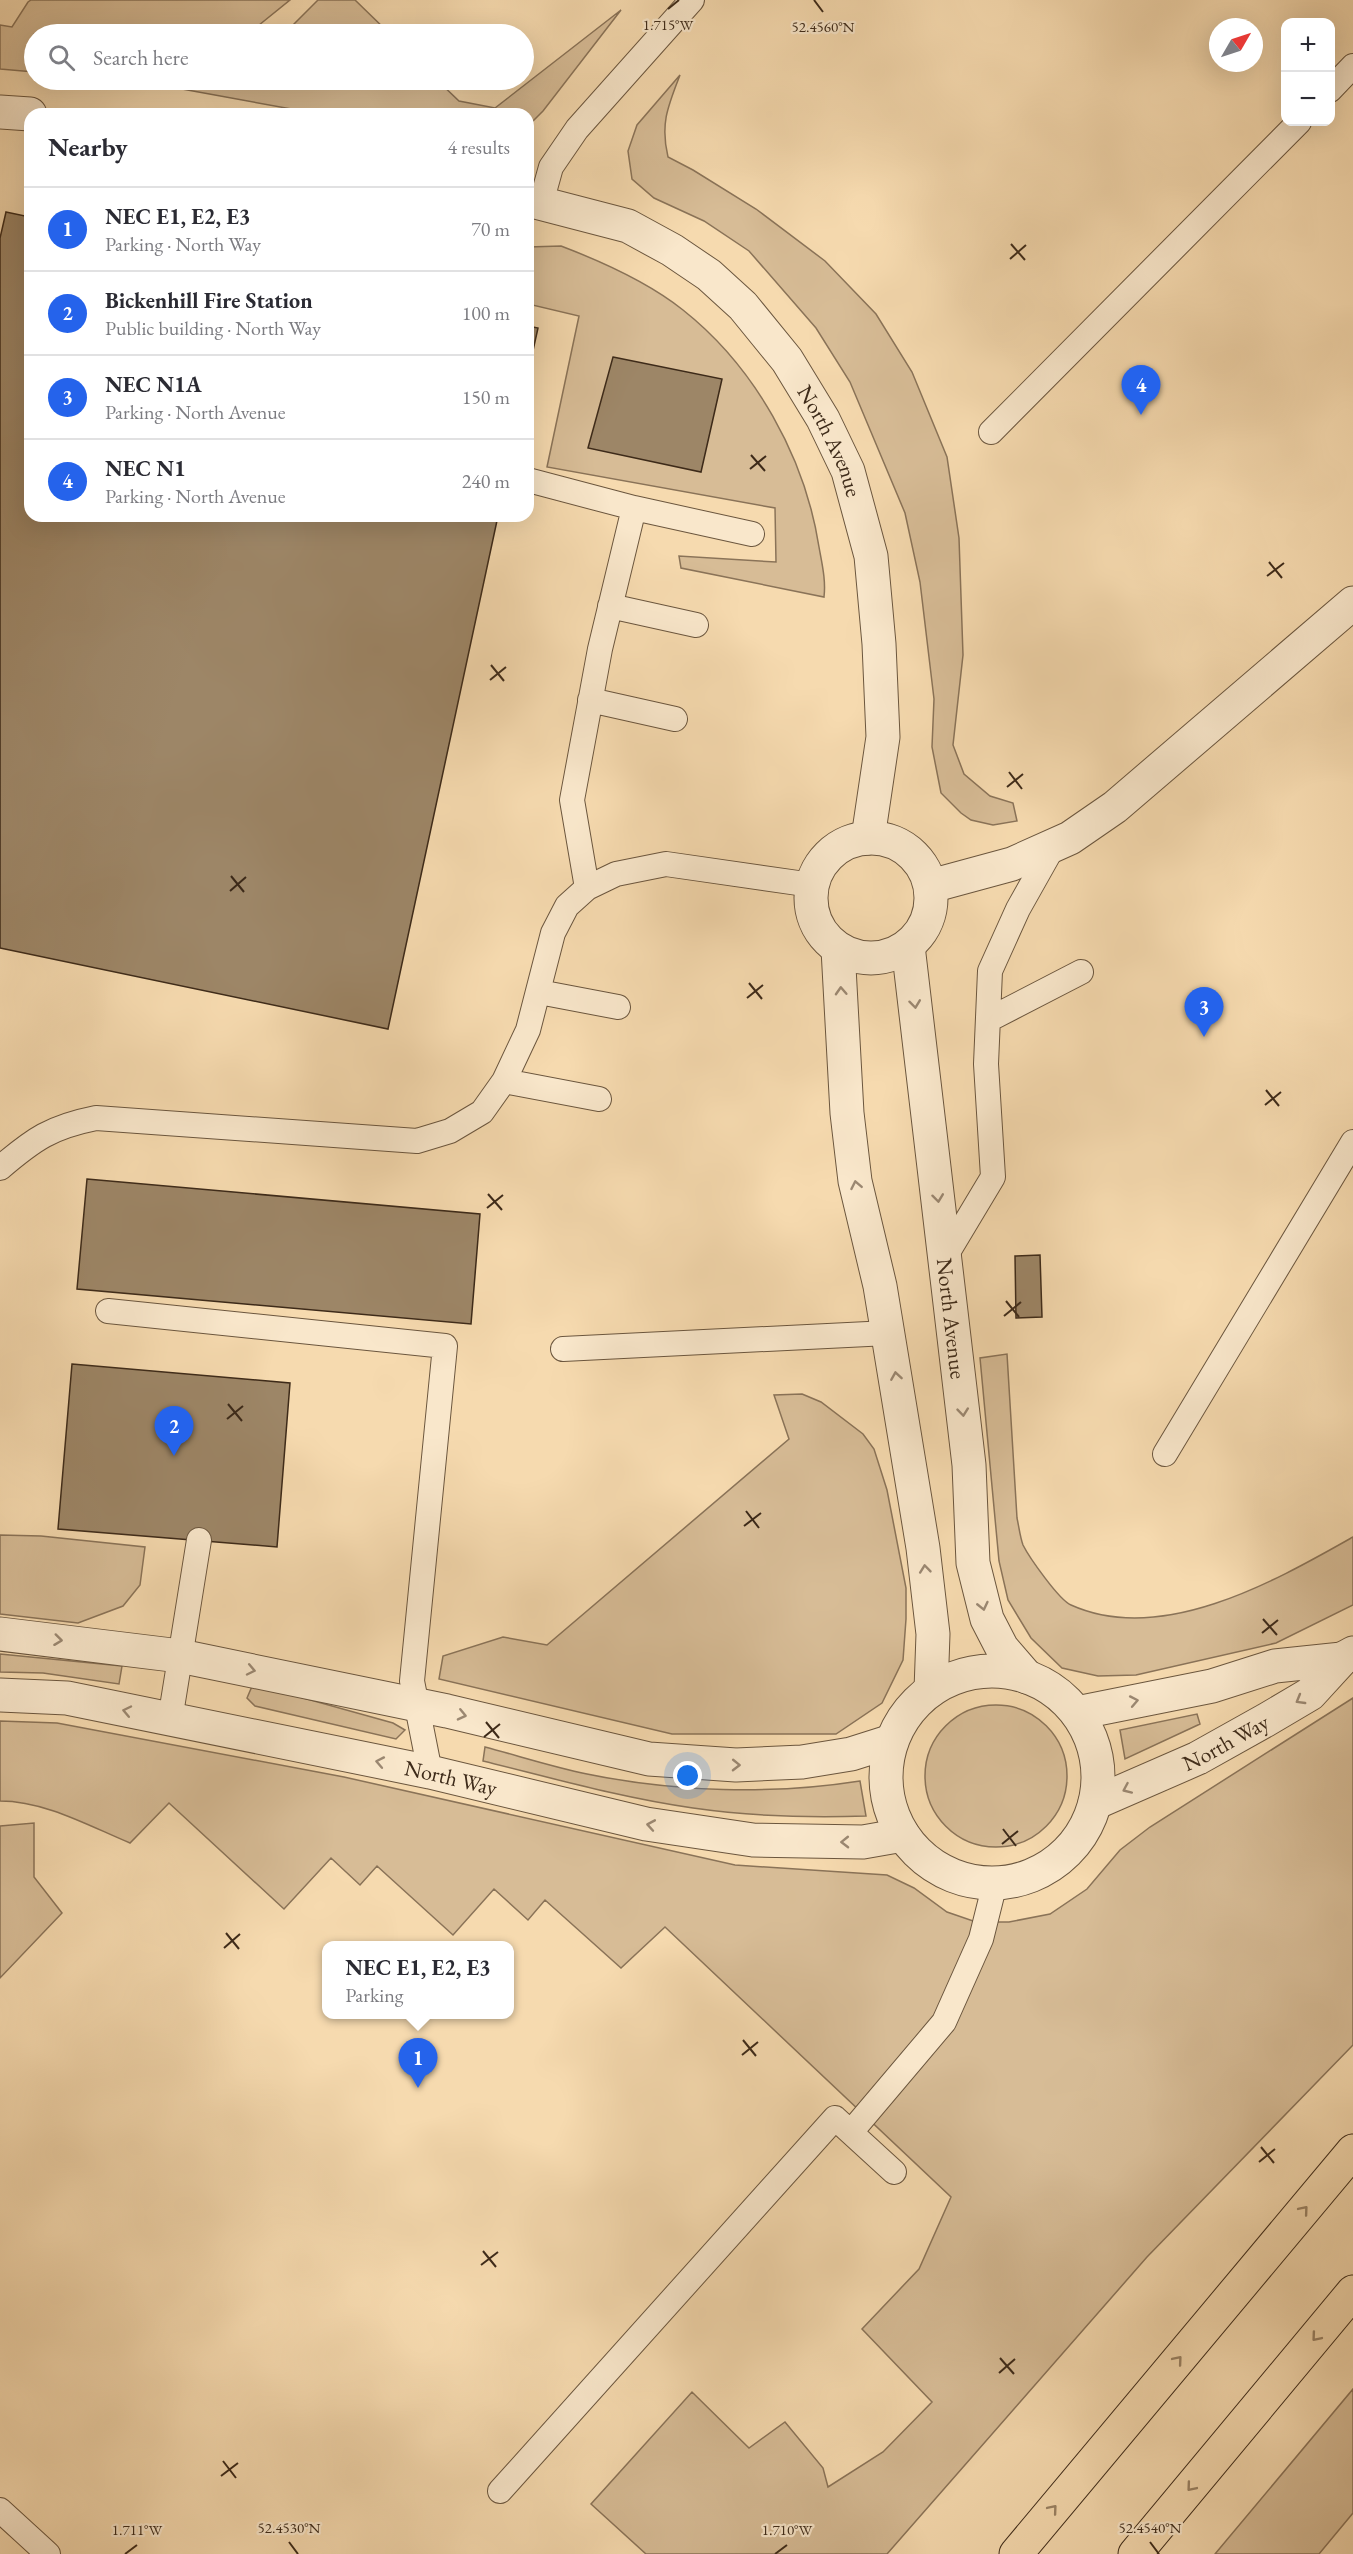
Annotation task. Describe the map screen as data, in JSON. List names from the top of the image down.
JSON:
{
  "streets": {
    "street": ["North Avenue", "North Way"]
  },
  "crossings": [
    ["North Avenue", "North Way"]
  ],
  "north": "top right",
  "page": {
    "map_buttons": ["+", "−"],
    "search": "Search here",
    "heading": ["Nearby", "4 results"],
    "list": [
      {
        "mark": "1",
        "name": "NEC E1, E2, E3",
        "note": "Parking · North Way",
        "value": "70 m"
      },
      {
        "mark": "2",
        "name": "Bickenhill Fire Station",
        "note": "Public building · North Way",
        "value": "100 m"
      },
      {
        "mark": "3",
        "name": "NEC N1A",
        "note": "Parking · North Avenue",
        "value": "150 m"
      },
      {
        "mark": "4",
        "name": "NEC N1",
        "note": "Parking · North Avenue",
        "value": "240 m"
      }
    ],
    "pins": [
      "4",
      "3",
      "2",
      "1"
    ],
    "popup": ["NEC E1, E2, E3", "Parking"]
  },
  "coordinates": [
    "1.715°W",
    "52.4560°N",
    "52.4530°N",
    "52.4540°N",
    "1.711°W",
    "1.710°W"
  ]
}
